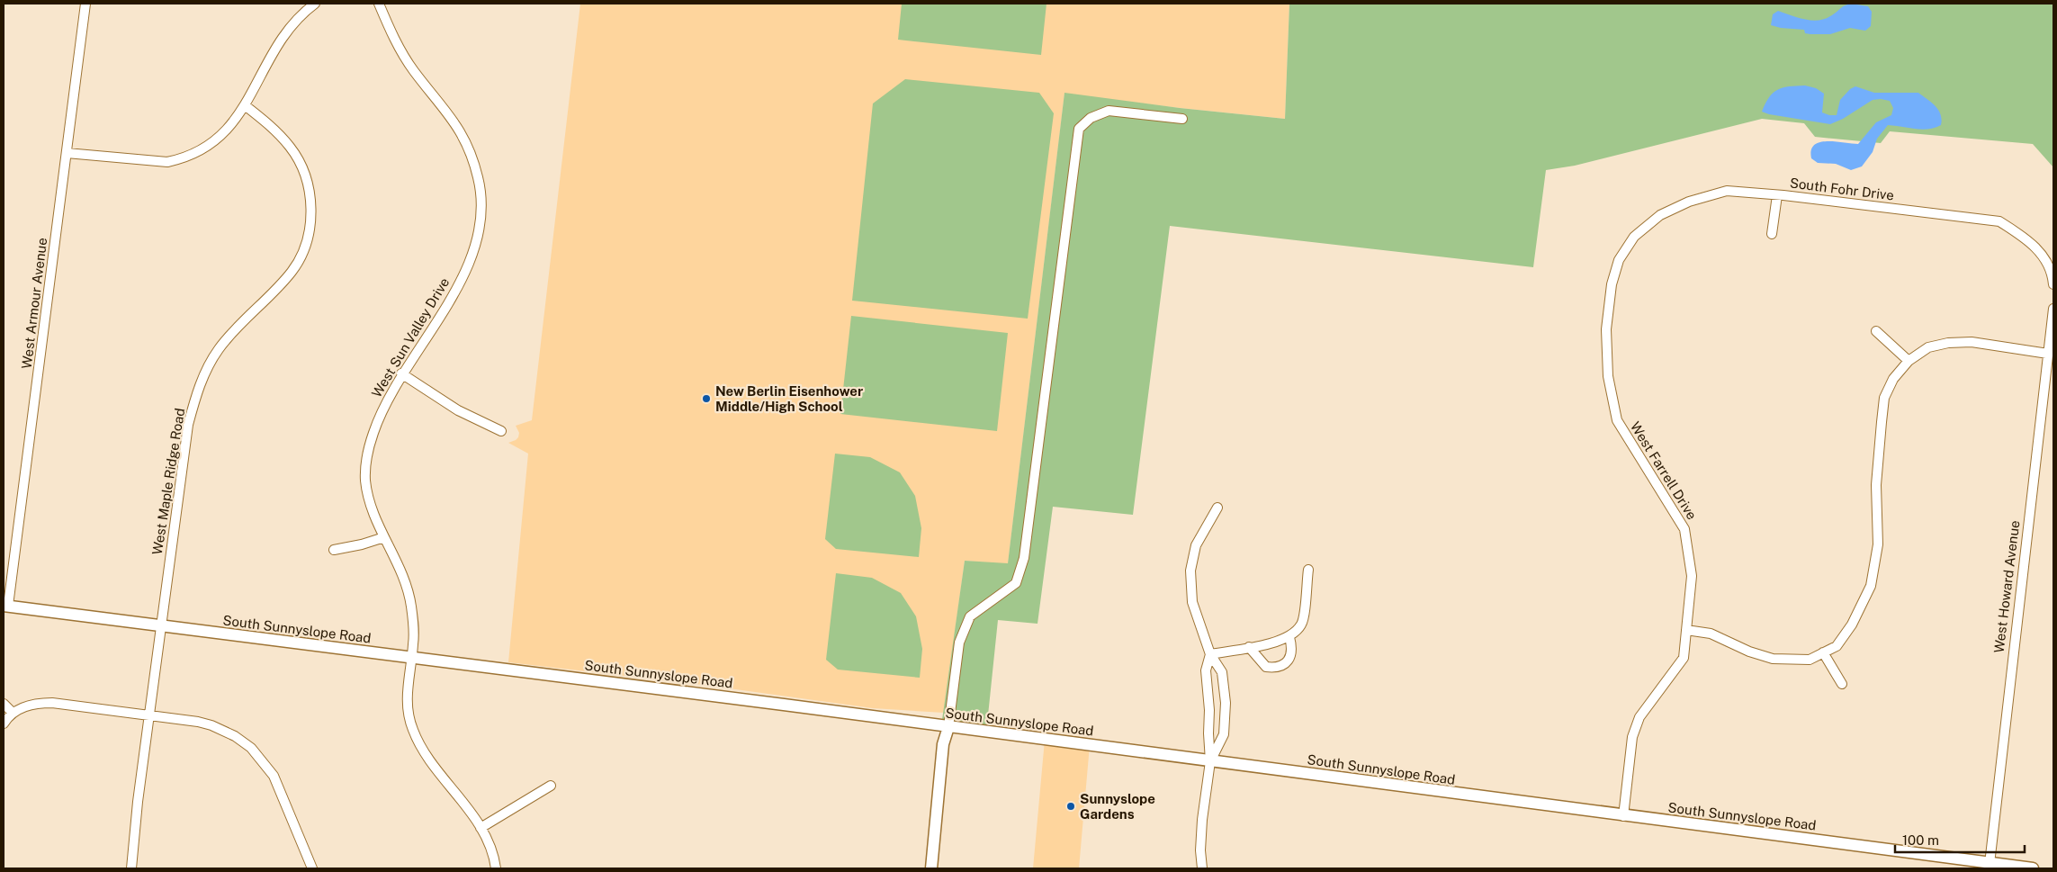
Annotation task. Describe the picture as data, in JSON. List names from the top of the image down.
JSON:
{
  "streets": {
    "street": [
      "South Fohr Drive",
      "West Armour Avenue",
      "West Sun Valley Drive",
      "West Farrell Drive",
      "West Maple Ridge Road",
      "West Howard Avenue",
      "South Sunnyslope Road"
    ]
  },
  "crossings": [
    ["South Fohr Drive", "West Farrell Drive"],
    ["West Armour Avenue", "South Sunnyslope Road"],
    ["West Sun Valley Drive", "South Sunnyslope Road"],
    ["West Farrell Drive", "South Sunnyslope Road"],
    ["West Maple Ridge Road", "South Sunnyslope Road"],
    ["West Howard Avenue", "South Sunnyslope Road"]
  ],
  "places": ["New Berlin Eisenhower Middle/High School", "Sunnyslope Gardens"],
  "scale_bar": "100 m"
}
